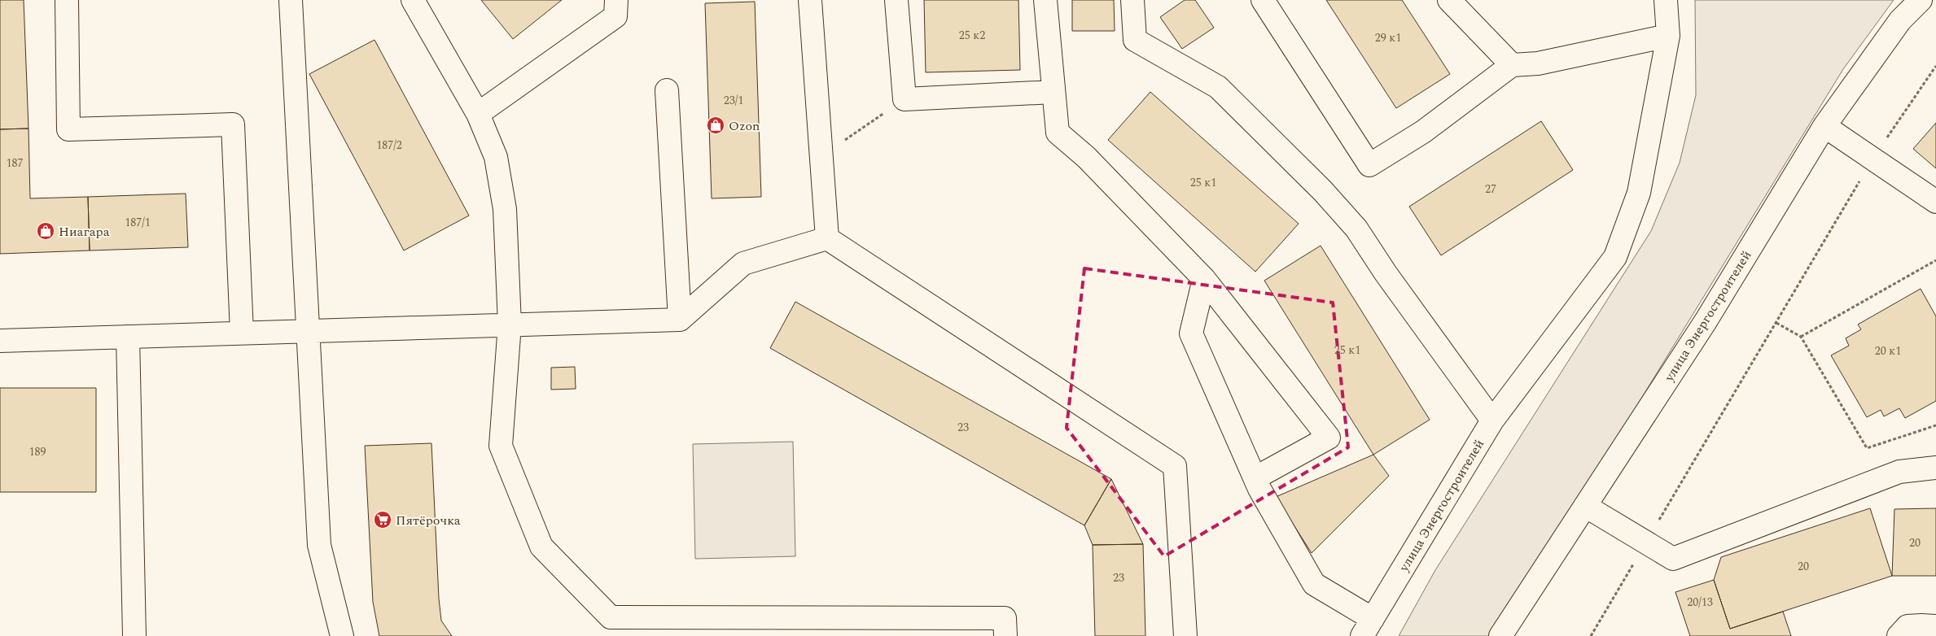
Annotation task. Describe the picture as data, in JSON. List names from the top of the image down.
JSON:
{
  "streets": {
    "street": ["улица Энергостроителей"]
  },
  "places": {
    "shop": ["Ozon", "Ниагара"],
    "supermarket": ["Пятёрочка"]
  },
  "house_numbers": [
    "25 к2",
    "29 к1",
    "23/1",
    "187/2",
    "187",
    "25 к1",
    "27",
    "187/1",
    "25 к1",
    "20 к1",
    "23",
    "189",
    "20",
    "20",
    "23",
    "20/13"
  ]
}
